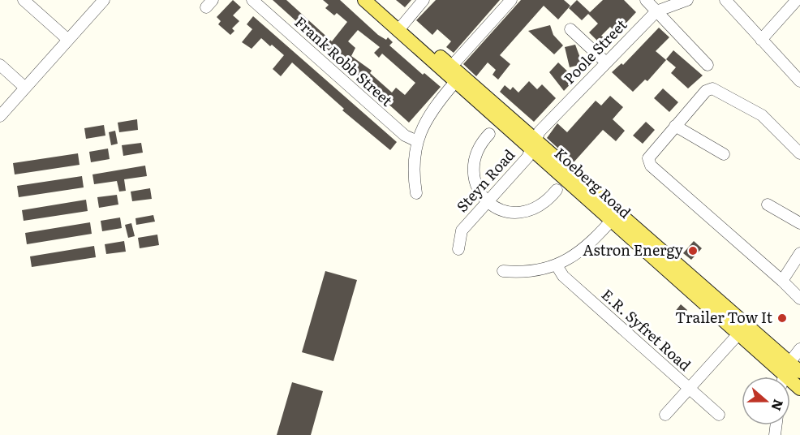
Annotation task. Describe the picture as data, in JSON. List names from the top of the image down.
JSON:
{
  "streets": {
    "main road": ["Koeberg Road"],
    "street": [
      "Poole Street",
      "Frank Robb Street",
      "Steyn Road",
      "E.R. Syfret Road"
    ]
  },
  "crossings": [
    ["Poole Street", "Steyn Road"],
    ["Poole Street", "Koeberg Road"],
    ["Steyn Road", "Koeberg Road"]
  ],
  "places": ["Astron Energy", "Trailer Tow It"],
  "north": "right"
}
